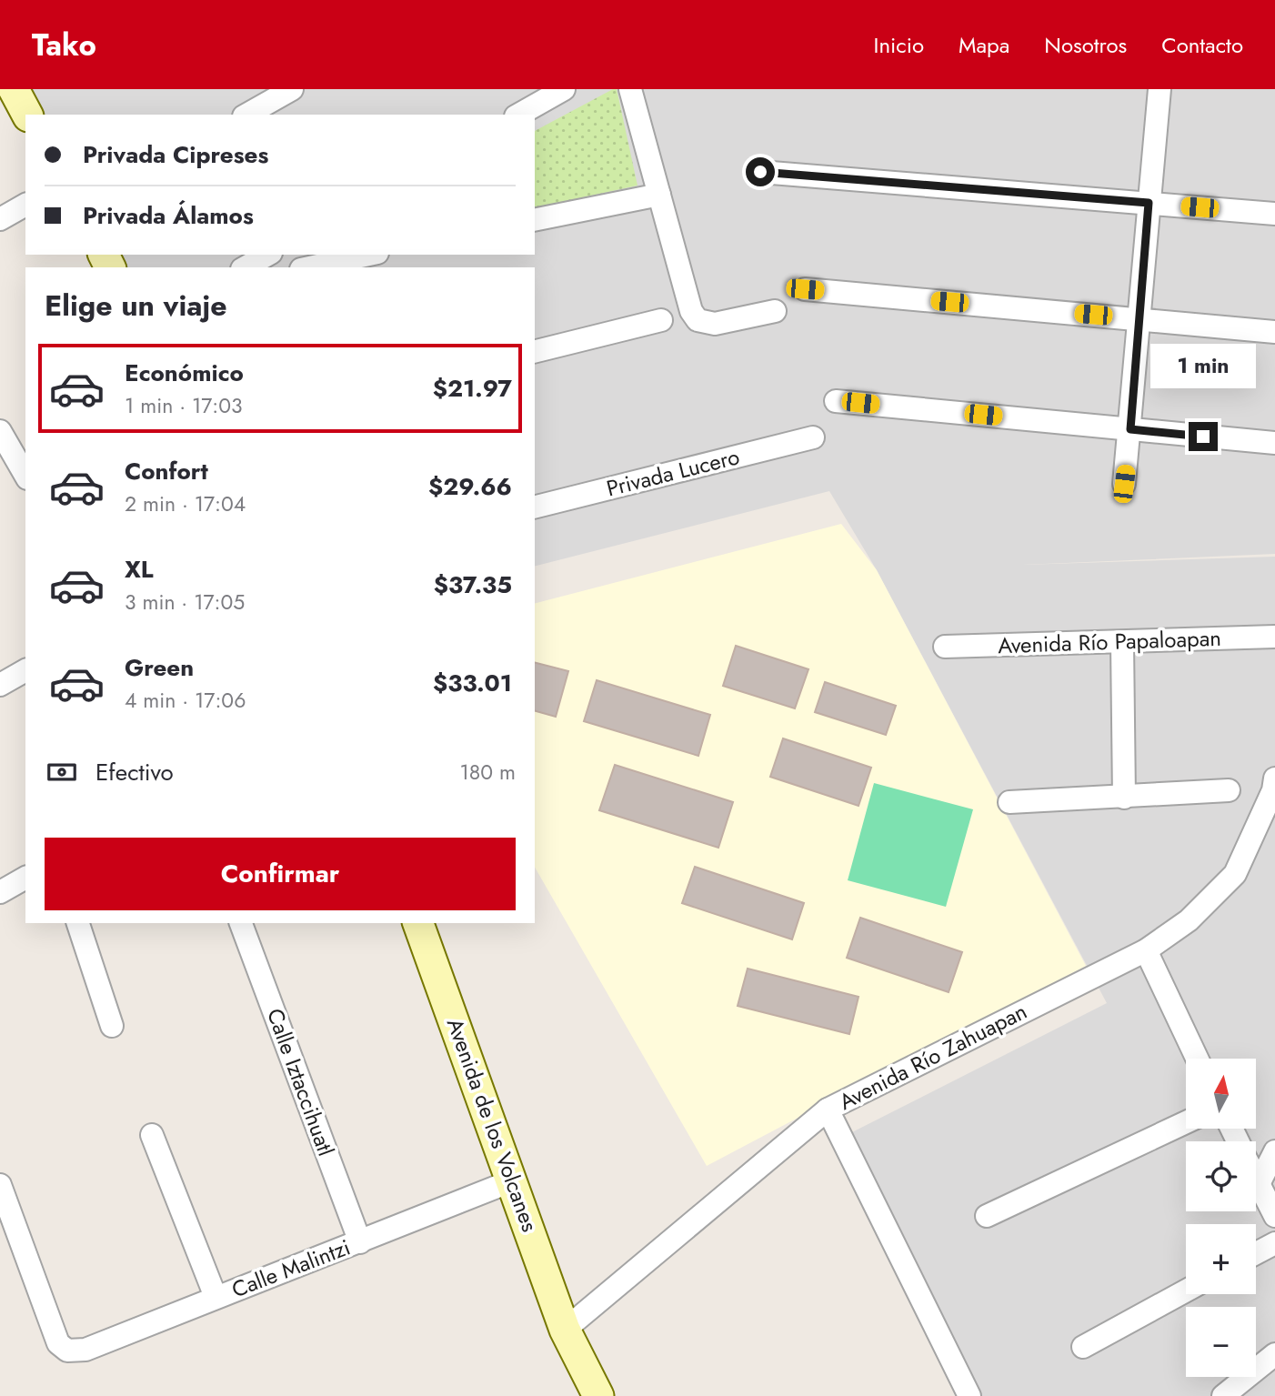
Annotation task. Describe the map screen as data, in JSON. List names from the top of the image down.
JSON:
{
  "streets": {
    "street": [
      "Privada Lucero",
      "Avenida Río Papaloapan",
      "Avenida Río Zahuapan",
      "Calle Iztaccihuatl",
      "Avenida de los Volcanes",
      "Calle Malintzi"
    ]
  },
  "crossings": [
    ["Avenida Río Zahuapan", "Avenida de los Volcanes"],
    ["Calle Iztaccihuatl", "Calle Malintzi"],
    ["Avenida de los Volcanes", "Calle Malintzi"]
  ],
  "north": "top",
  "page": {
    "header": "Tako",
    "nav": [
      "Inicio",
      "Mapa",
      "Nosotros",
      "Contacto"
    ],
    "banner": ["Privada Cipreses", "Privada Álamos"],
    "heading": "Elige un viaje",
    "bubble": "1 min",
    "list": [
      {
        "name": "Económico",
        "note": "1 min · 17:03",
        "value": "$21.97"
      },
      {
        "name": "Confort",
        "note": "2 min · 17:04",
        "value": "$29.66"
      },
      {
        "name": "XL",
        "note": "3 min · 17:05",
        "value": "$37.35"
      },
      {
        "name": "Green",
        "note": "4 min · 17:06",
        "value": "$33.01"
      }
    ],
    "pay": ["Efectivo", "180 m"],
    "buttons": "Confirmar",
    "map_buttons": ["+", "−"]
  }
}
